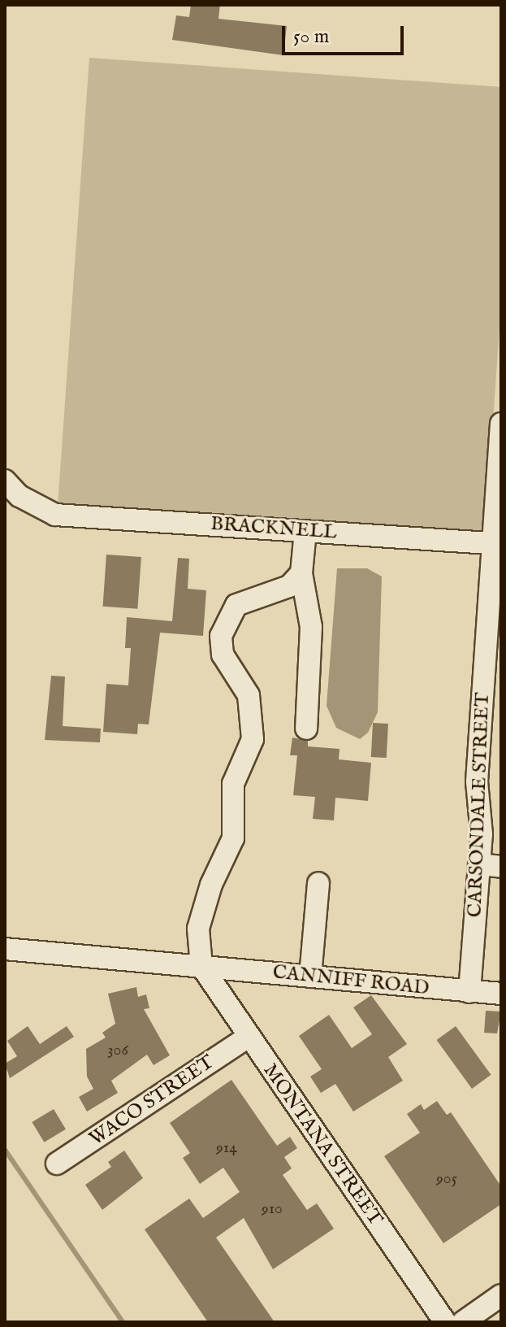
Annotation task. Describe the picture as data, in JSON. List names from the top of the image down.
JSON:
{
  "streets": {
    "street": [
      "BRACKNELL",
      "CARSONDALE STREET",
      "CANNIFF ROAD",
      "WACO STREET",
      "MONTANA STREET"
    ]
  },
  "crossings": [
    ["BRACKNELL", "CARSONDALE STREET"],
    ["CARSONDALE STREET", "CANNIFF ROAD"],
    ["CANNIFF ROAD", "MONTANA STREET"],
    ["WACO STREET", "MONTANA STREET"]
  ],
  "house_numbers": [
    "306",
    "914",
    "905",
    "910"
  ],
  "scale_bar": "50 m"
}
